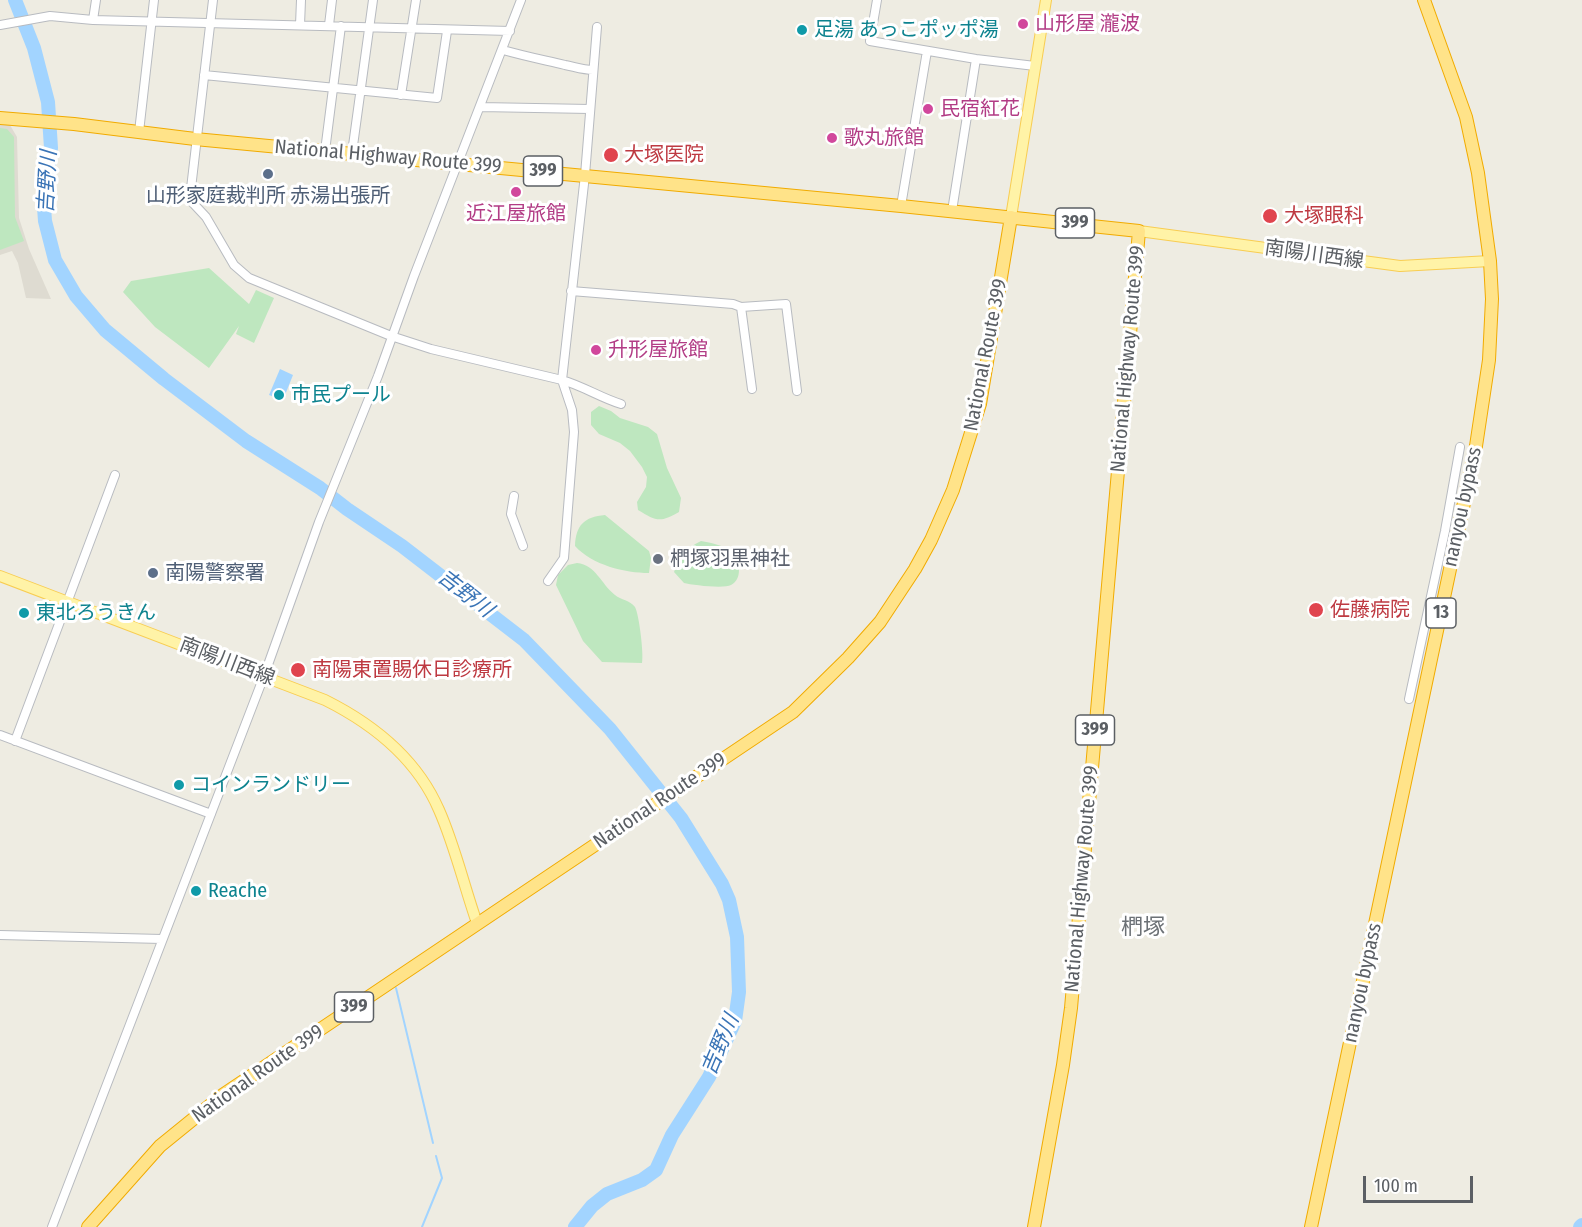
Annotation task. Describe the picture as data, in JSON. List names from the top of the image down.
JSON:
{
  "streets": {
    "highway": [
      "National Highway Route 399",
      "399",
      "National Route 399",
      "nanyou bypass",
      "13"
    ],
    "main road": ["南陽川西線"]
  },
  "crossings": [
    ["National Highway Route 399", "南陽川西線"],
    ["National Highway Route 399", "National Route 399"],
    ["南陽川西線", "National Route 399"],
    ["南陽川西線", "nanyou bypass"]
  ],
  "districts": ["椚塚"],
  "water": ["吉野川"],
  "places": [
    "山形屋 瀧波",
    "足湯 あっこポッポ湯",
    "民宿紅花",
    "歌丸旅館",
    "大塚医院",
    "山形家庭裁判所 赤湯出張所",
    "近江屋旅館",
    "大塚眼科",
    "升形屋旅館",
    "市民プール",
    "椚塚羽黒神社",
    "南陽警察署",
    "佐藤病院",
    "東北ろうきん",
    "南陽東置賜休日診療所",
    "コインランドリー",
    "Reache"
  ],
  "scale_bar": "100 m"
}
